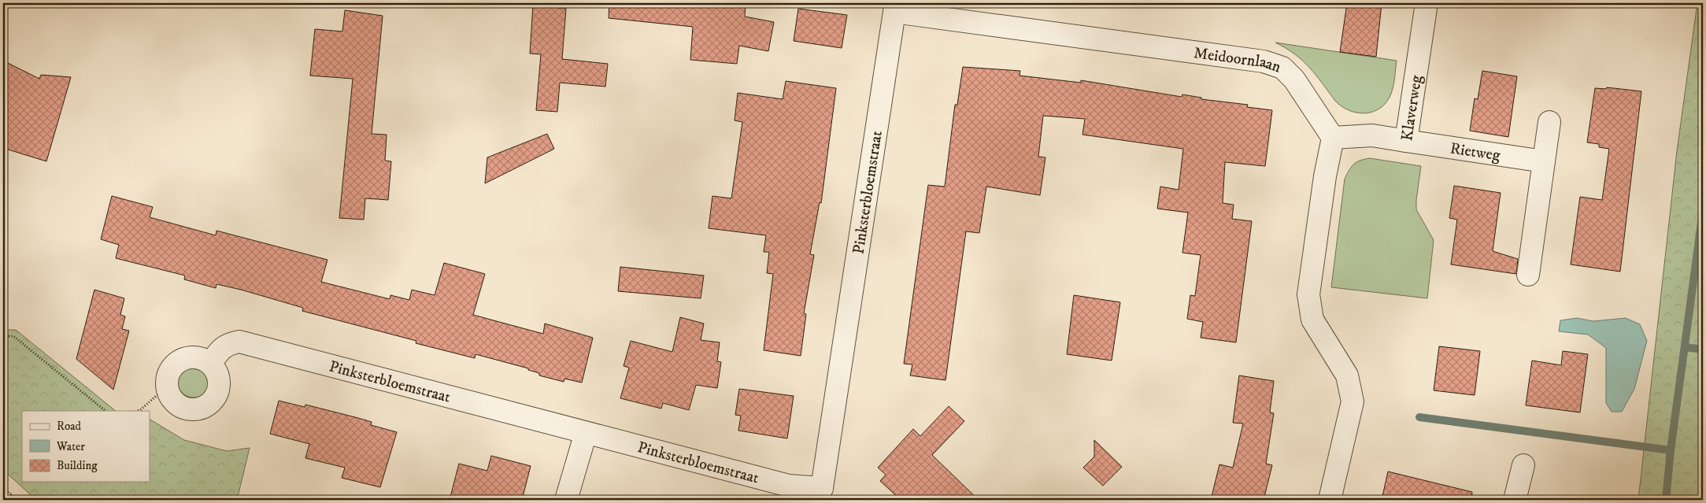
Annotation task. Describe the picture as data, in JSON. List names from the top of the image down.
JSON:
{
  "streets": {
    "street": [
      "Meidoornlaan",
      "Klaverweg",
      "Rietweg",
      "Pinksterbloemstraat"
    ]
  },
  "crossings": [
    ["Meidoornlaan", "Klaverweg"],
    ["Meidoornlaan", "Pinksterbloemstraat"],
    ["Klaverweg", "Rietweg"]
  ],
  "legend": ["Road", "Water", "Building"]
}
